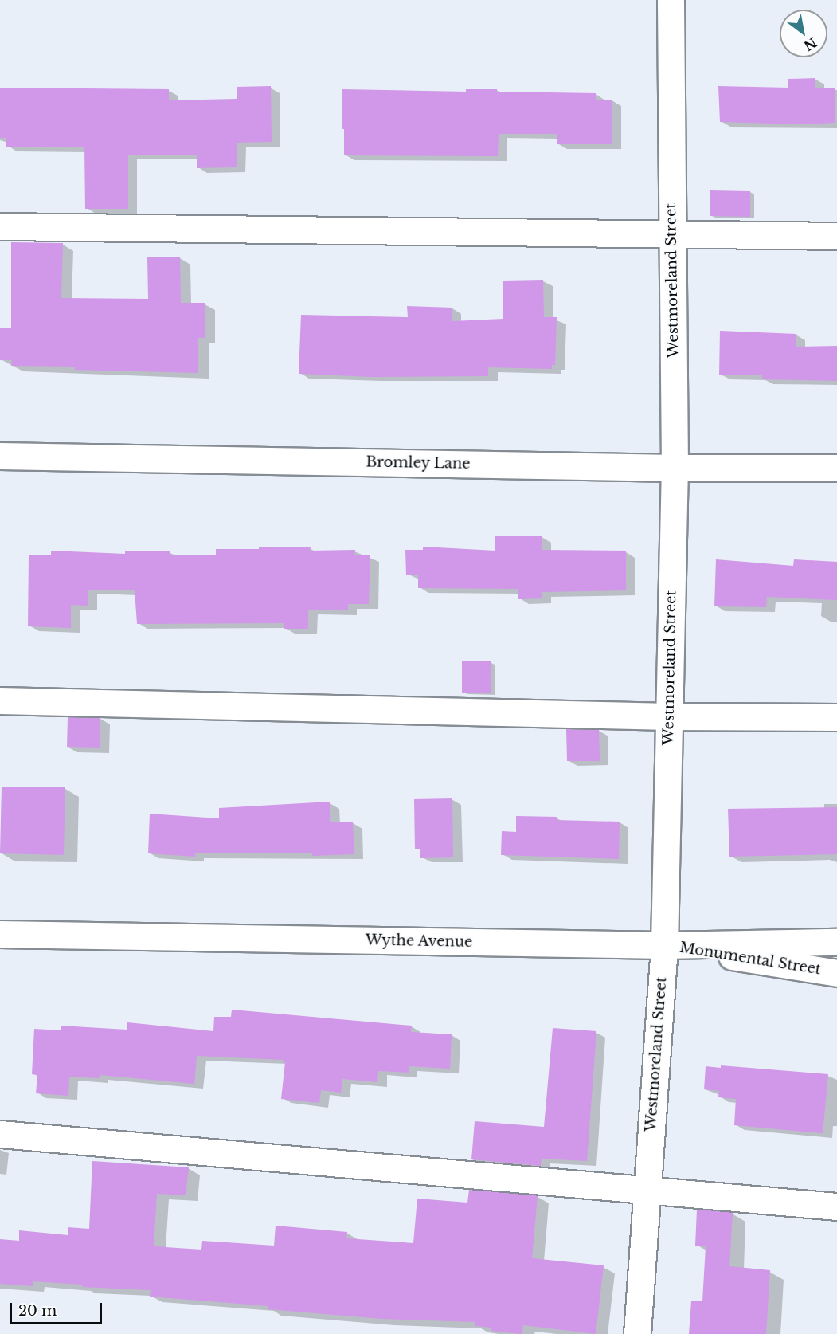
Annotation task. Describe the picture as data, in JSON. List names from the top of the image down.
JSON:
{
  "streets": {
    "street": [
      "Westmoreland Street",
      "Bromley Lane",
      "Wythe Avenue",
      "Monumental Street"
    ]
  },
  "crossings": [
    ["Westmoreland Street", "Bromley Lane"],
    ["Westmoreland Street", "Wythe Avenue"],
    ["Westmoreland Street", "Monumental Street"],
    ["Wythe Avenue", "Monumental Street"]
  ],
  "scale_bar": "20 m",
  "north": "bottom right"
}
